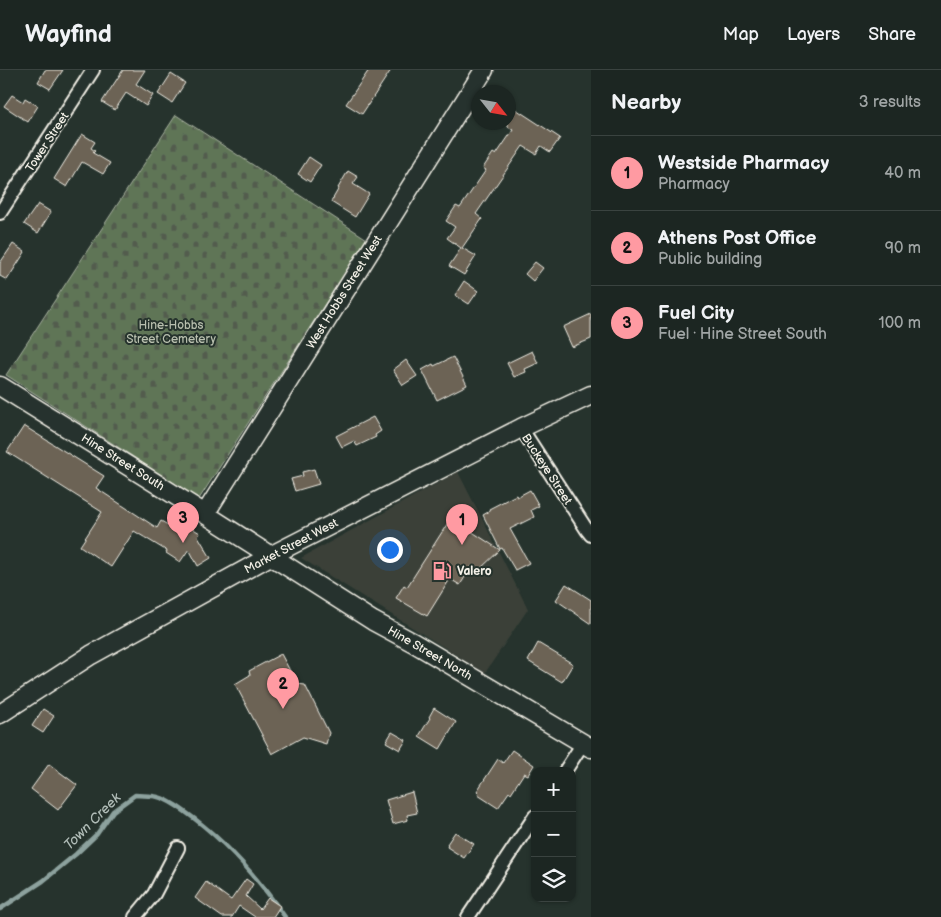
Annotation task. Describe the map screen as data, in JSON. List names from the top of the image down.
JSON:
{
  "streets": {
    "street": [
      "Tower Street",
      "West Hobbs Street West",
      "Hine Street South",
      "Buckeye Street",
      "Market Street West",
      "Hine Street North"
    ]
  },
  "crossings": [
    ["West Hobbs Street West", "Hine Street South"],
    ["Hine Street South", "Market Street West"],
    ["Hine Street South", "Hine Street North"],
    ["Buckeye Street", "Market Street West"],
    ["Market Street West", "Hine Street North"]
  ],
  "water": ["Town Creek"],
  "parks": ["Hine-Hobbs Street Cemetery"],
  "places": {
    "fuel station": ["Valero"]
  },
  "north": "bottom right",
  "page": {
    "header": "Wayfind",
    "nav": ["Map", "Layers", "Share"],
    "heading": ["Nearby", "3 results"],
    "list": [
      {
        "mark": "1",
        "name": "Westside Pharmacy",
        "note": "Pharmacy",
        "value": "40 m"
      },
      {
        "mark": "2",
        "name": "Athens Post Office",
        "note": "Public building",
        "value": "90 m"
      },
      {
        "mark": "3",
        "name": "Fuel City",
        "note": "Fuel · Hine Street South",
        "value": "100 m"
      }
    ],
    "pins": ["3", "1", "2"],
    "map_buttons": ["+", "−"]
  }
}
